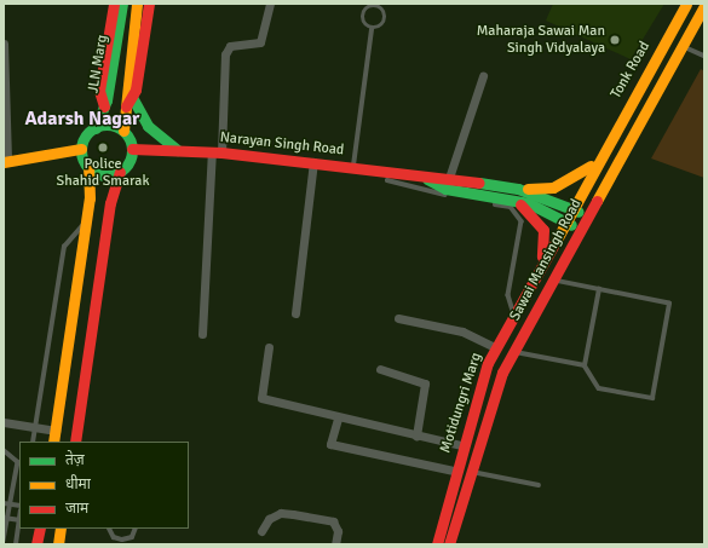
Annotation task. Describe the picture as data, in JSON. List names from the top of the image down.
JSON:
{
  "streets": {
    "main road": [
      "JLN Marg",
      "Tonk Road",
      "Narayan Singh Road",
      "Sawai Mansingh Road",
      "Motidungri Marg"
    ]
  },
  "crossings": [
    ["JLN Marg", "Narayan Singh Road"],
    ["Tonk Road", "Motidungri Marg"]
  ],
  "districts": ["Adarsh Nagar"],
  "places": ["Maharaja Sawai Man Singh Vidyalaya", "Police Shahid Smarak"],
  "legend": ["तेज़", "धीमा", "जाम"]
}
